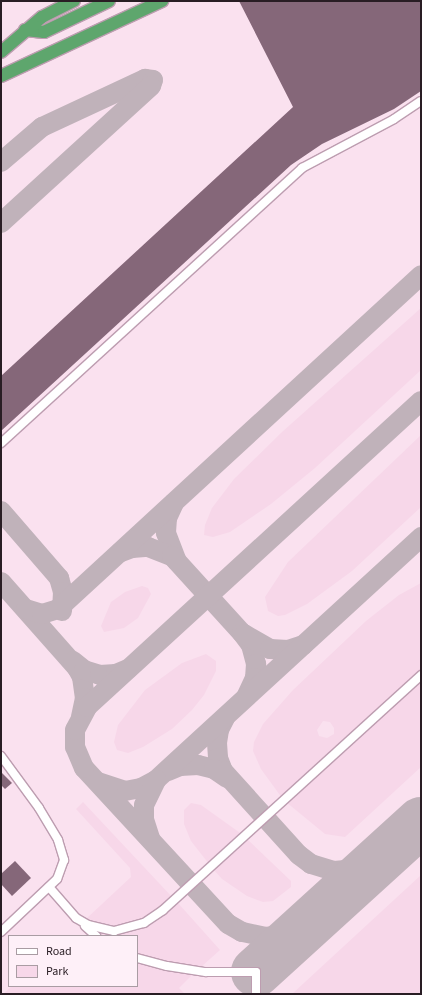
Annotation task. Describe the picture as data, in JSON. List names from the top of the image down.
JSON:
{
  "legend": ["Road", "Park"]
}
